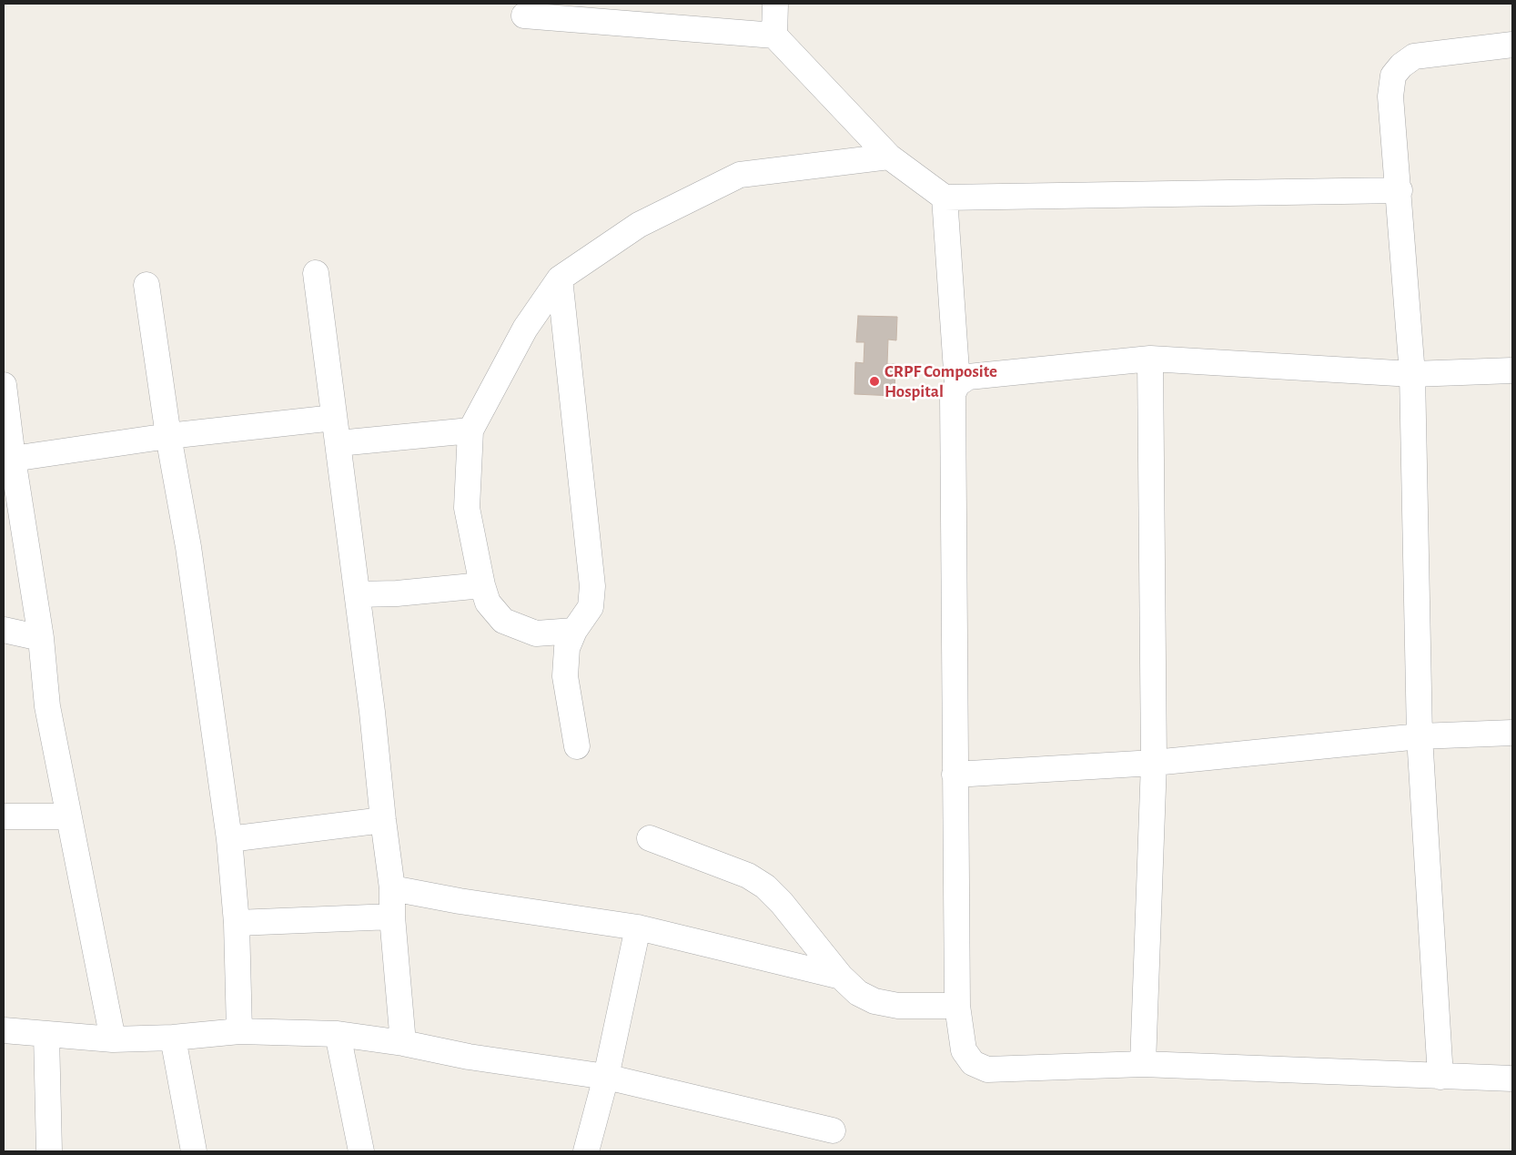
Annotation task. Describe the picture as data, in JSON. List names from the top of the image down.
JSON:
{
  "places": ["CRPF Composite Hospital"]
}
